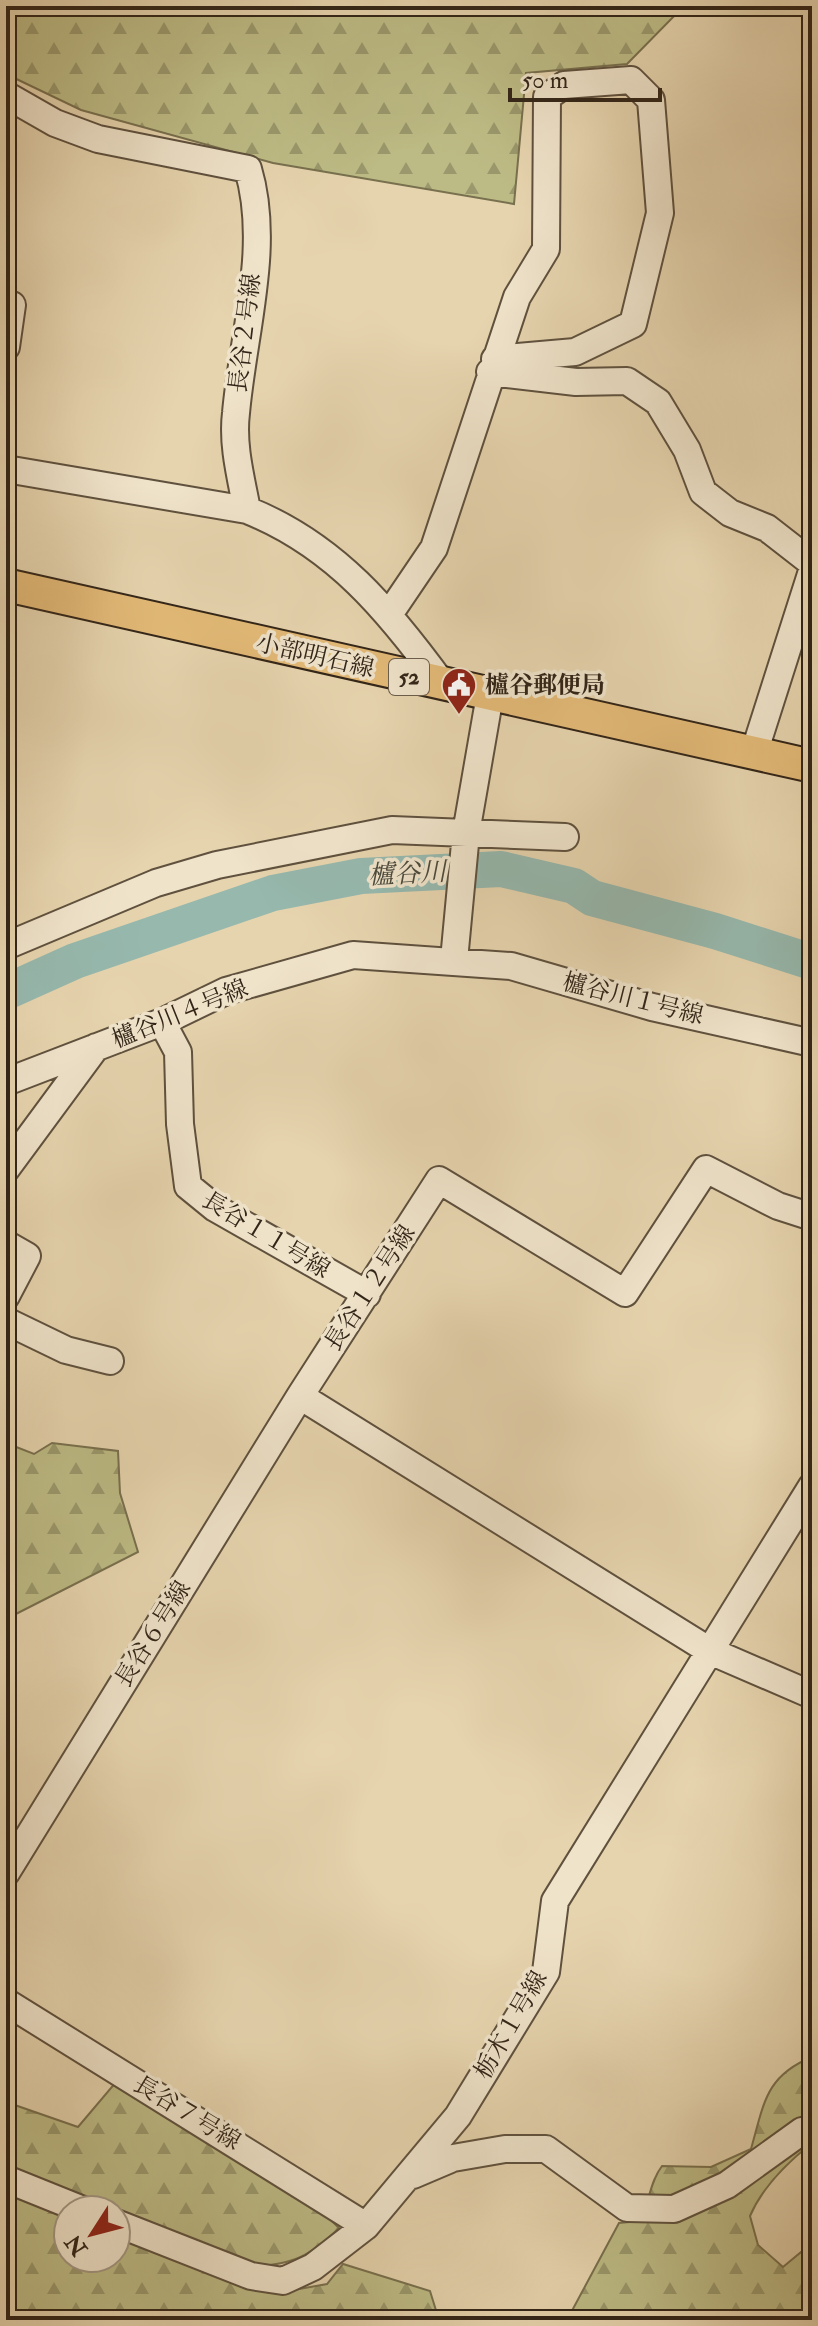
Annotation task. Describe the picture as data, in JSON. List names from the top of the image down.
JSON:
{
  "streets": {
    "main road": ["小部明石線", "52"],
    "street": [
      "長谷２号線",
      "櫨谷川１号線",
      "櫨谷川４号線",
      "長谷１１号線",
      "長谷１２号線",
      "長谷６号線",
      "栃木１号線",
      "長谷７号線"
    ]
  },
  "crossings": [
    ["櫨谷川１号線", "櫨谷川４号線"],
    ["櫨谷川４号線", "長谷１１号線"],
    ["長谷１１号線", "長谷１２号線"],
    ["長谷１２号線", "長谷６号線"],
    ["栃木１号線", "長谷７号線"]
  ],
  "water": ["櫨谷川"],
  "places": {
    "public building": ["櫨谷郵便局"]
  },
  "scale_bar": "50 m",
  "north": "bottom left"
}
